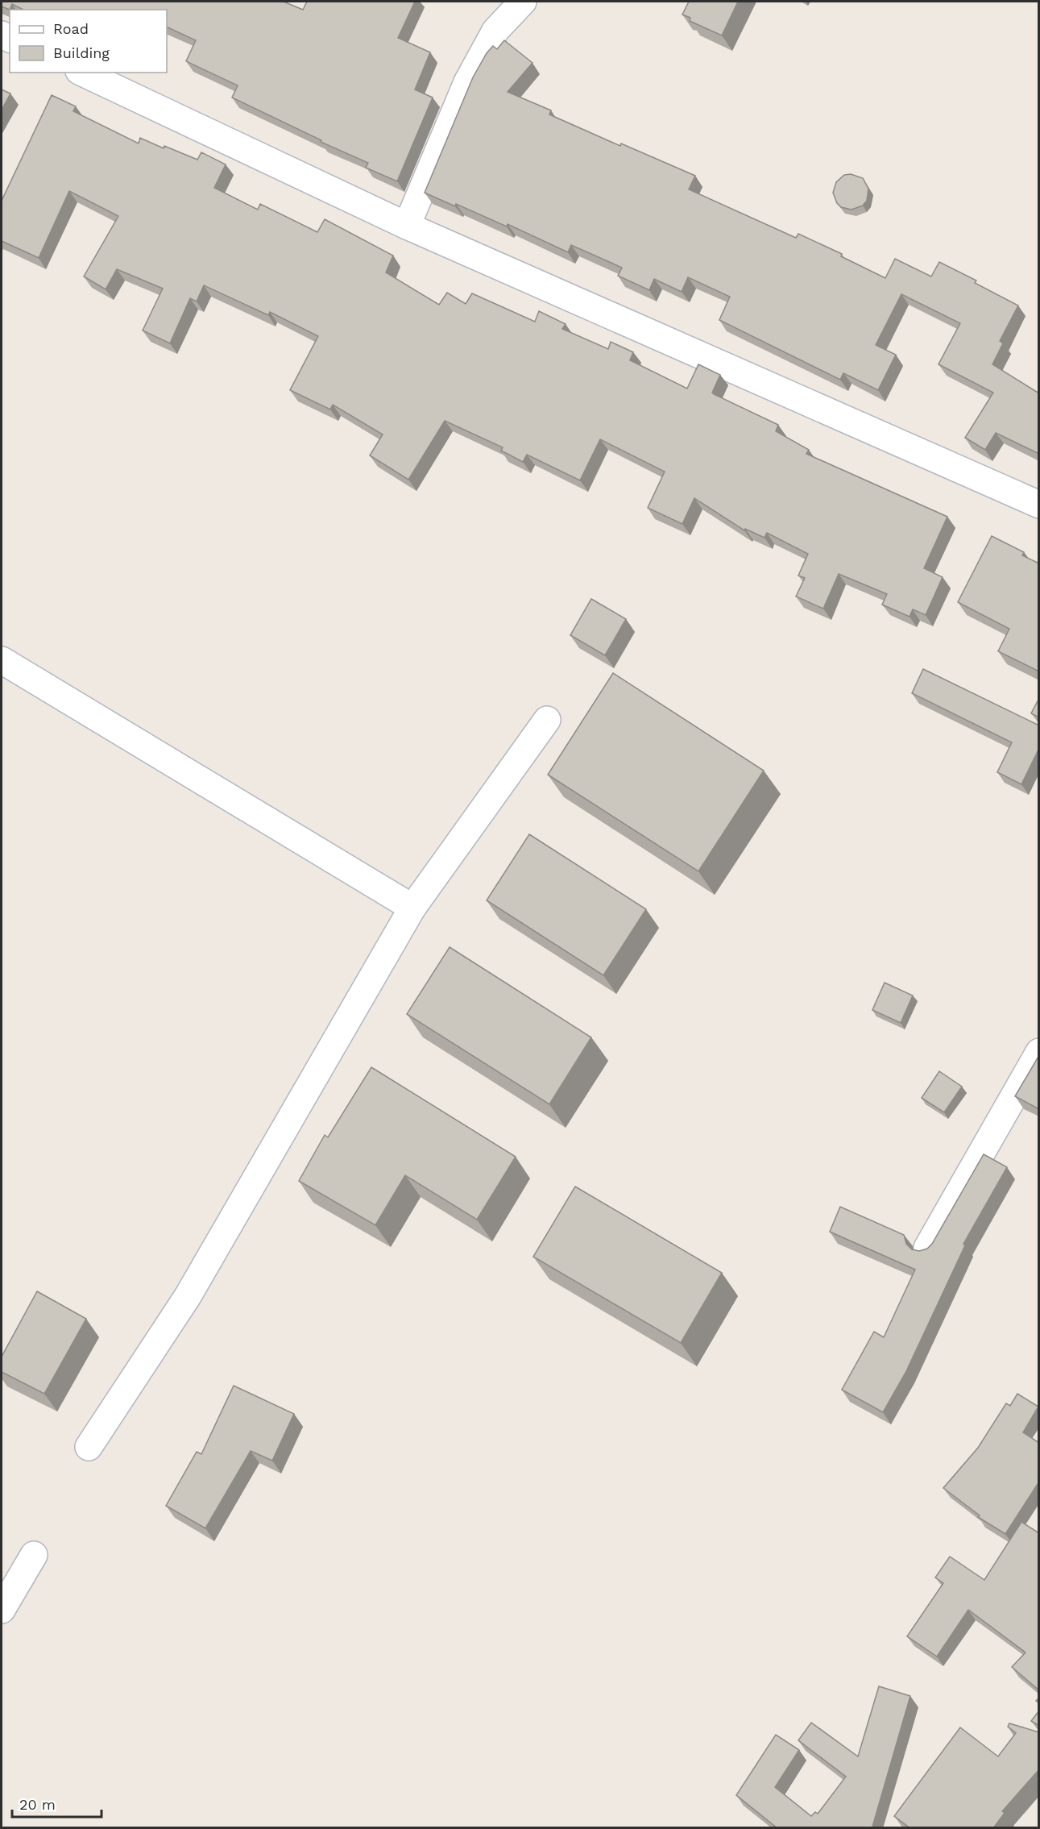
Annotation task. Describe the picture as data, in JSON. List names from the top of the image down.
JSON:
{
  "legend": ["Road", "Building"],
  "scale_bar": "20 m"
}
